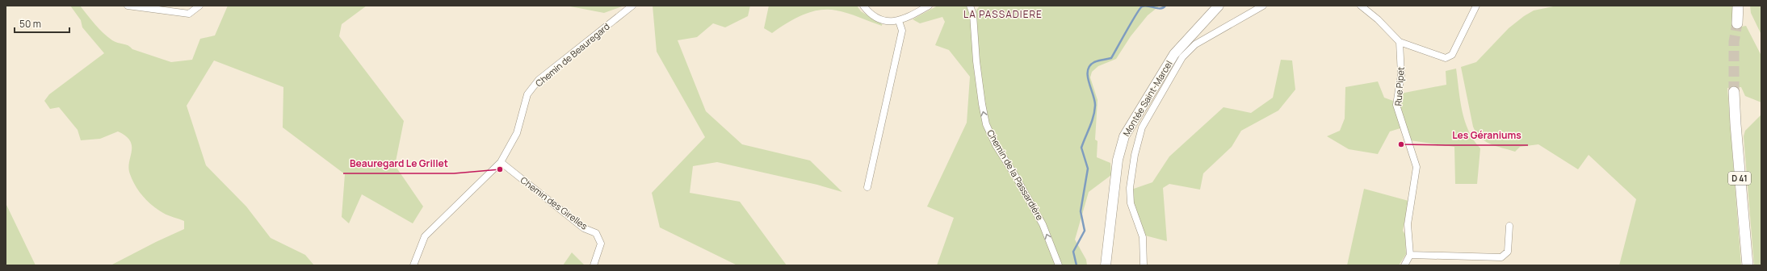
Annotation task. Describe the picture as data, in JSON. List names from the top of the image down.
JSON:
{
  "streets": {
    "main road": ["Montée Saint-Marcel", "D 41"],
    "street": [
      "Chemin de Beauregard",
      "Rue Pipet",
      "Chemin de la Passardière",
      "Chemin des Girelles"
    ]
  },
  "crossings": [
    ["Chemin de Beauregard", "Chemin des Girelles"]
  ],
  "one_way": ["Chemin de la Passardière"],
  "districts": ["LA PASSADIERE"],
  "places": ["Les Géraniums", "Beauregard Le Grillet"],
  "scale_bar": "50 m"
}
